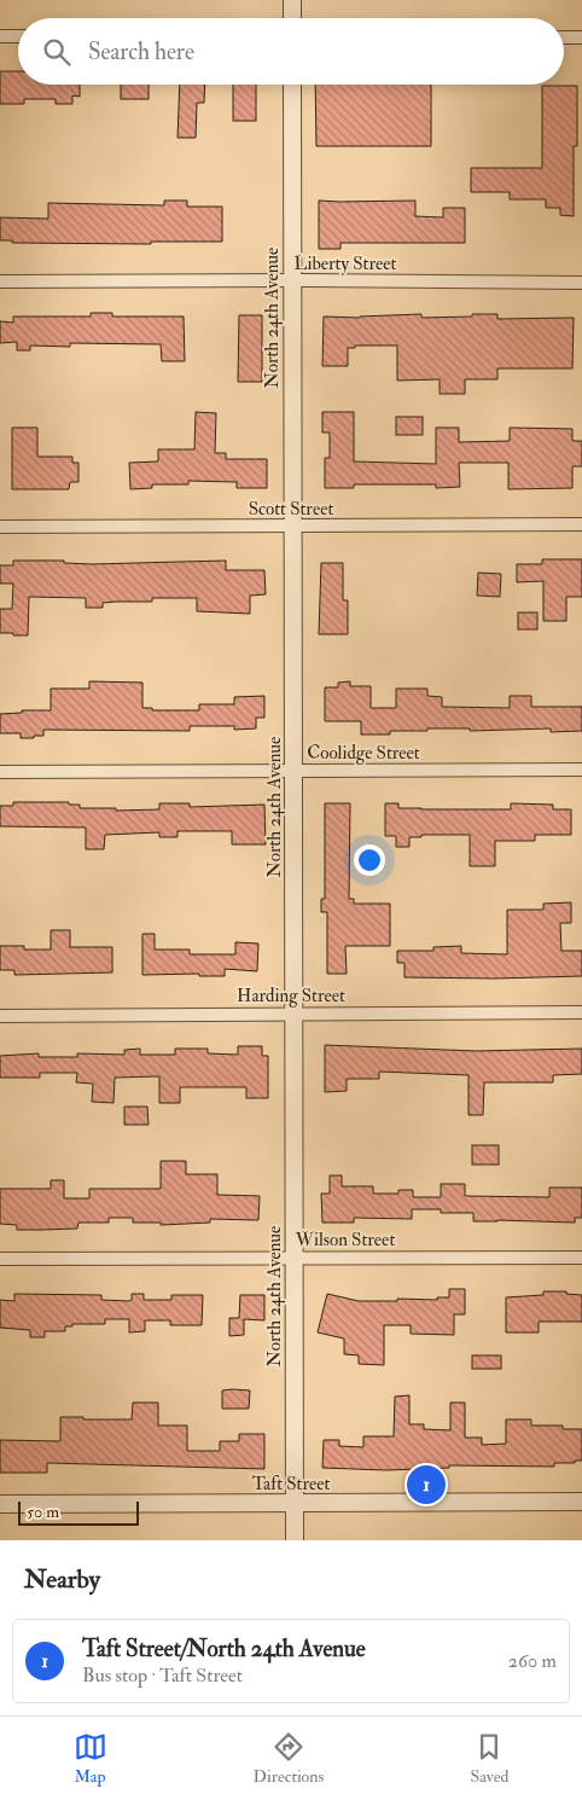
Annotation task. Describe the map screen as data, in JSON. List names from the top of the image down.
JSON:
{
  "streets": {
    "street": [
      "Liberty Street",
      "North 24th Avenue",
      "Scott Street",
      "Coolidge Street",
      "Harding Street",
      "Wilson Street",
      "Taft Street"
    ]
  },
  "crossings": [
    ["Liberty Street", "North 24th Avenue"],
    ["North 24th Avenue", "Scott Street"],
    ["North 24th Avenue", "Coolidge Street"],
    ["North 24th Avenue", "Harding Street"],
    ["North 24th Avenue", "Wilson Street"],
    ["North 24th Avenue", "Taft Street"]
  ],
  "scale_bar": "50 m",
  "page": {
    "search": "Search here",
    "pins": "1",
    "scale": "50 m",
    "heading": "Nearby",
    "list": [
      {
        "mark": "1",
        "name": "Taft Street/North 24th Avenue",
        "note": "Bus stop · Taft Street",
        "value": "260 m"
      }
    ],
    "nav": ["Map", "Directions", "Saved"]
  }
}
